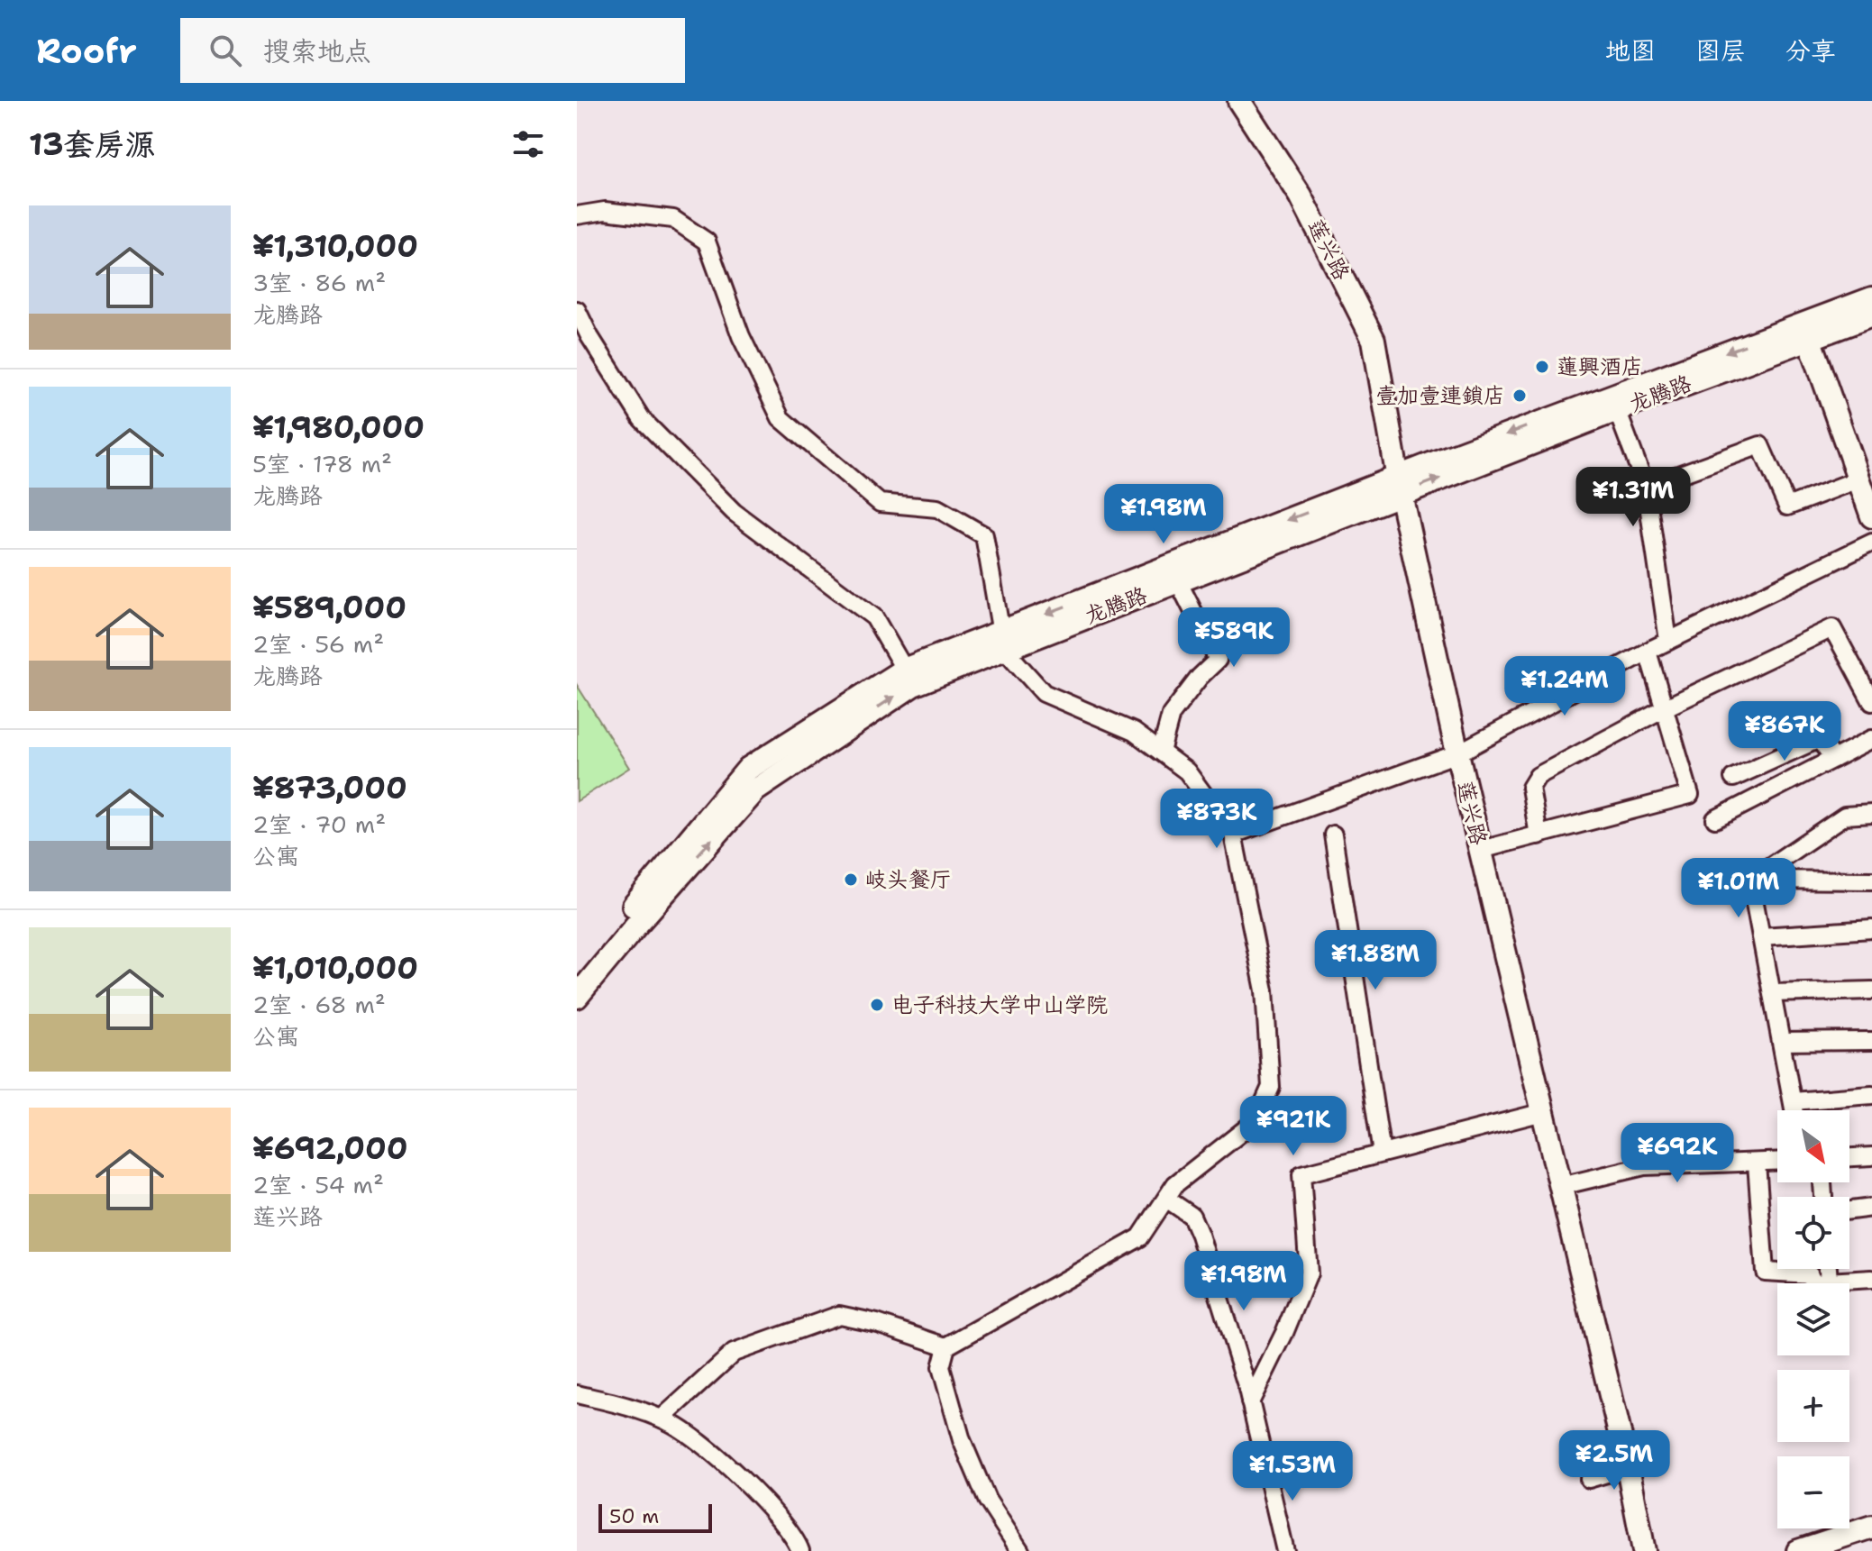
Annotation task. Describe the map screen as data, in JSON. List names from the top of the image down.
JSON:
{
  "streets": {
    "street": ["莲兴路", "龙腾路"]
  },
  "crossings": [
    ["莲兴路", "龙腾路"]
  ],
  "places": [
    "蓮興酒店",
    "壹加壹連鎖店",
    "岐头餐厅",
    "电子科技大学中山学院"
  ],
  "scale_bar": "50 m",
  "north": "bottom right",
  "page": {
    "header": "Roofr",
    "search": "搜索地点",
    "nav": ["地图", "图层", "分享"],
    "heading": "13套房源",
    "list": [
      {
        "name": "¥1,310,000",
        "note": "3室 · 86 m² · 龙腾路"
      },
      {
        "name": "¥1,980,000",
        "note": "5室 · 178 m² · 龙腾路"
      },
      {
        "name": "¥589,000",
        "note": "2室 · 56 m² · 龙腾路"
      },
      {
        "name": "¥873,000",
        "note": "2室 · 70 m² · 公寓"
      },
      {
        "name": "¥1,010,000",
        "note": "2室 · 68 m² · 公寓"
      },
      {
        "name": "¥692,000",
        "note": "2室 · 54 m² · 莲兴路"
      }
    ],
    "price": [
      "¥1.31M",
      "¥1.98M",
      "¥589K",
      "¥1.24M",
      "¥867K",
      "¥873K",
      "¥1.01M",
      "¥1.88M",
      "¥921K",
      "¥692K",
      "¥1.98M",
      "¥2.5M",
      "¥1.53M"
    ],
    "map_buttons": ["+", "−"],
    "scale": "50 m"
  }
}
